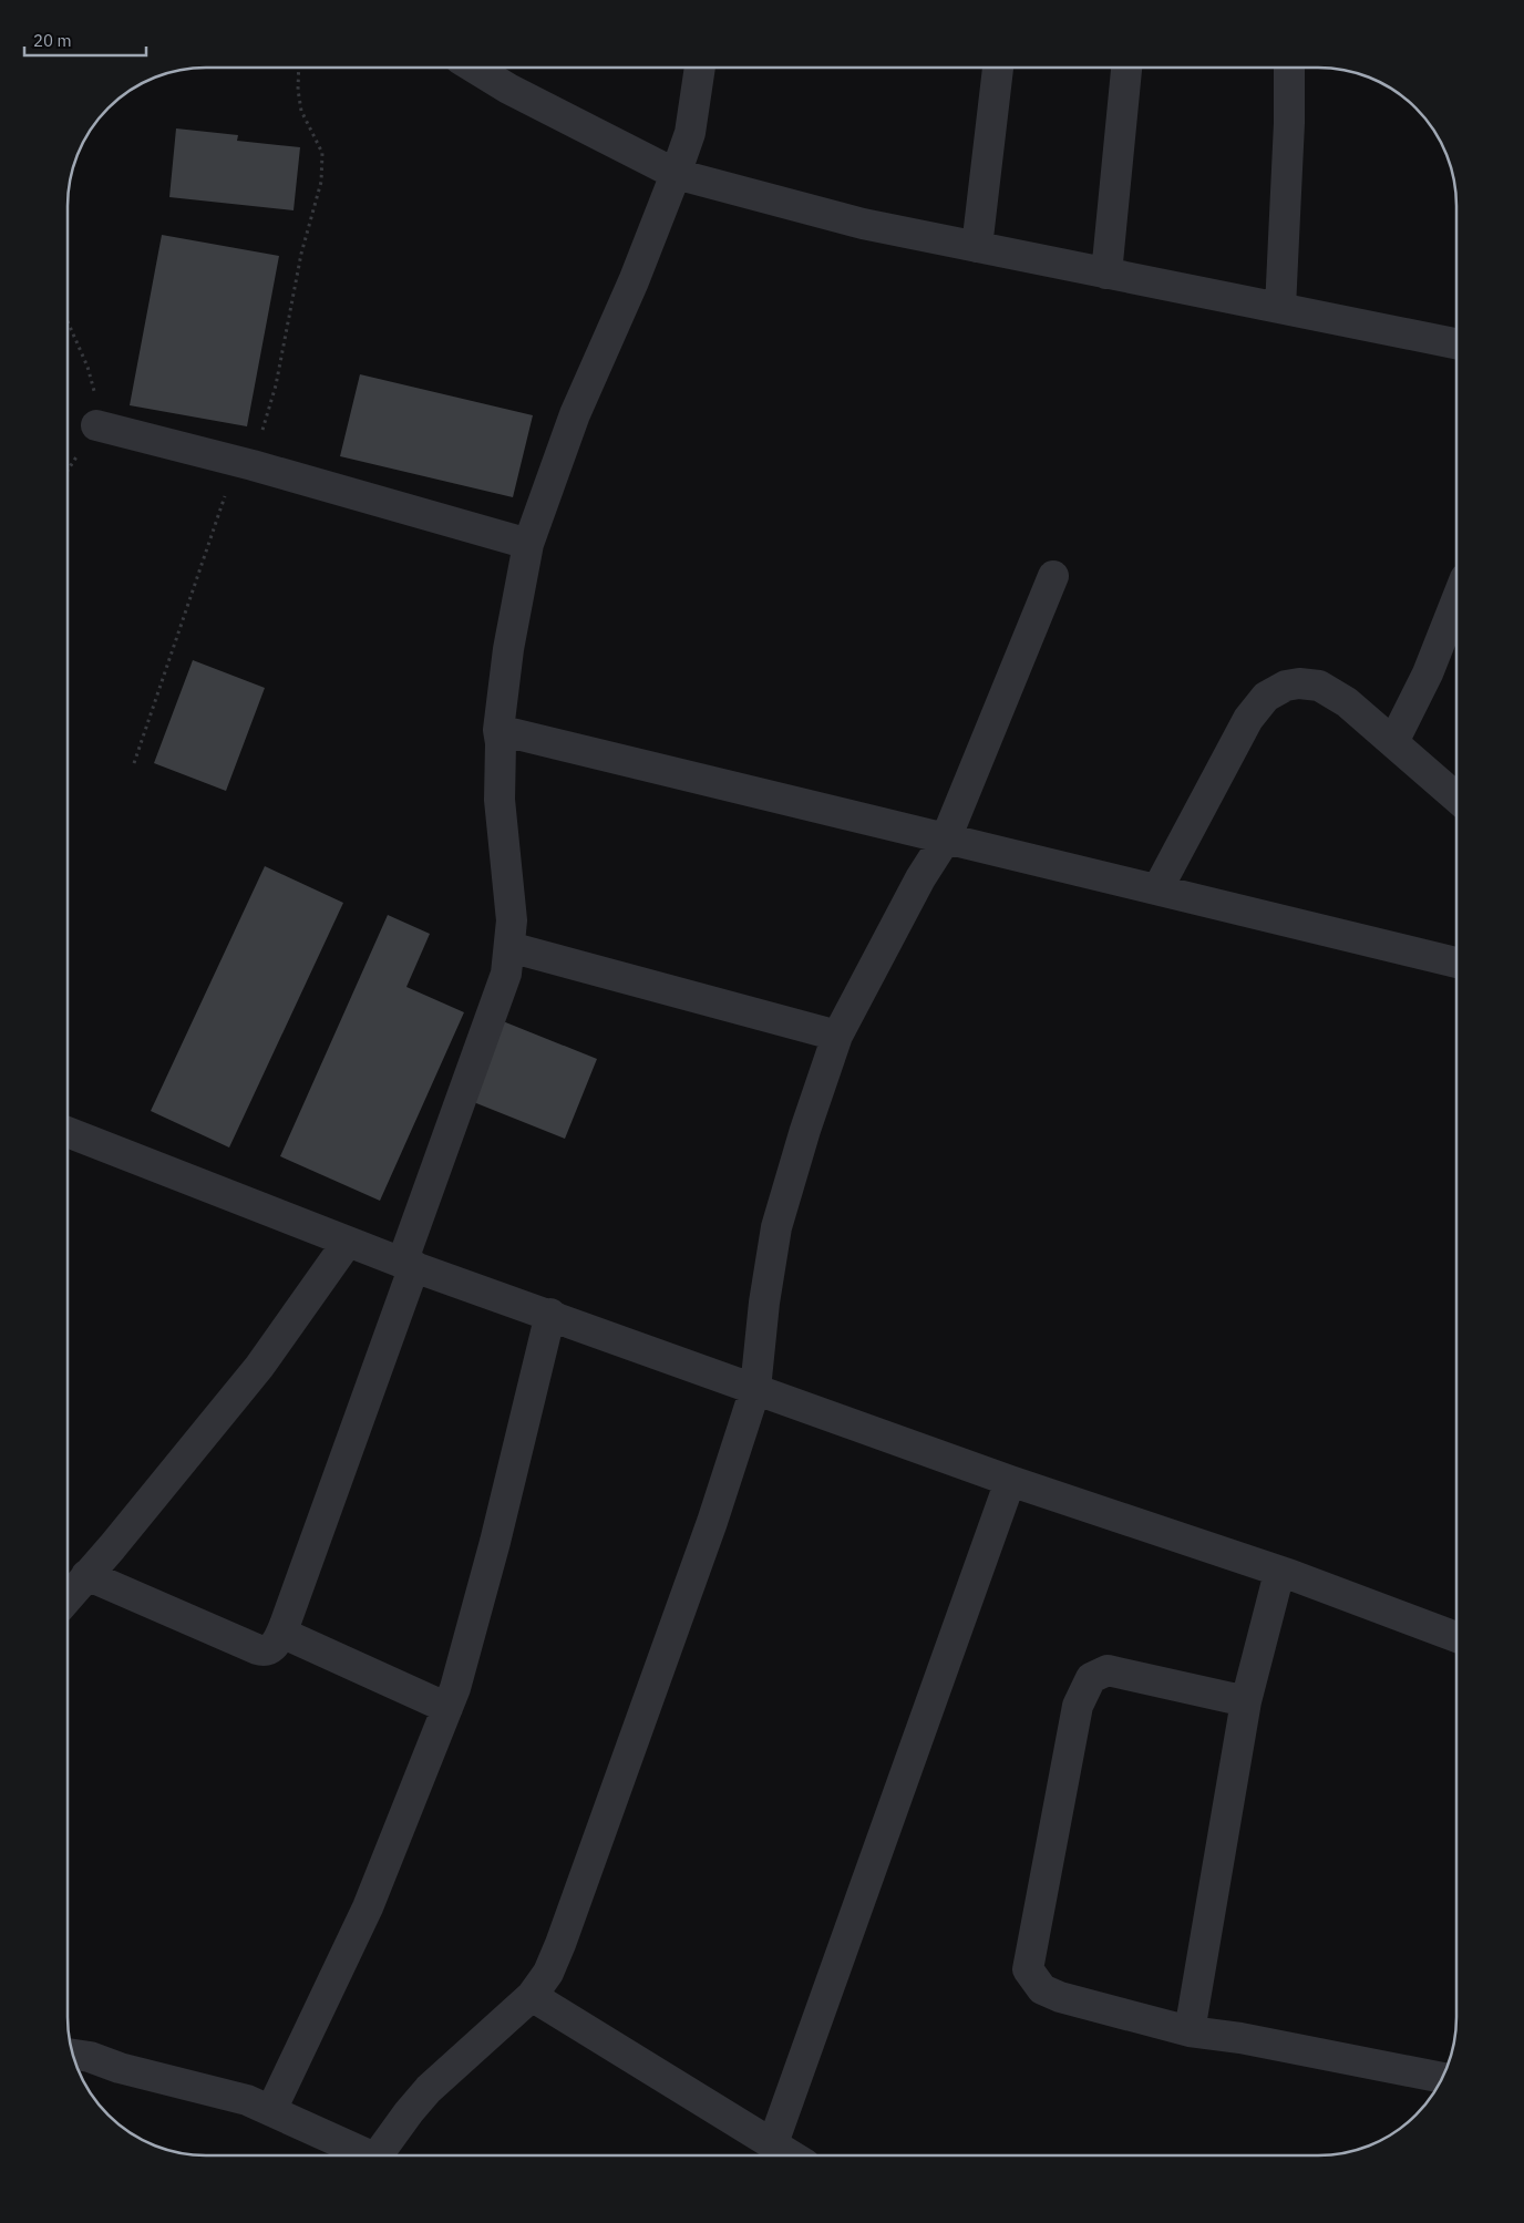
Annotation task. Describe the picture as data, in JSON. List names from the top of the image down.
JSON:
{
  "scale_bar": "20 m"
}
